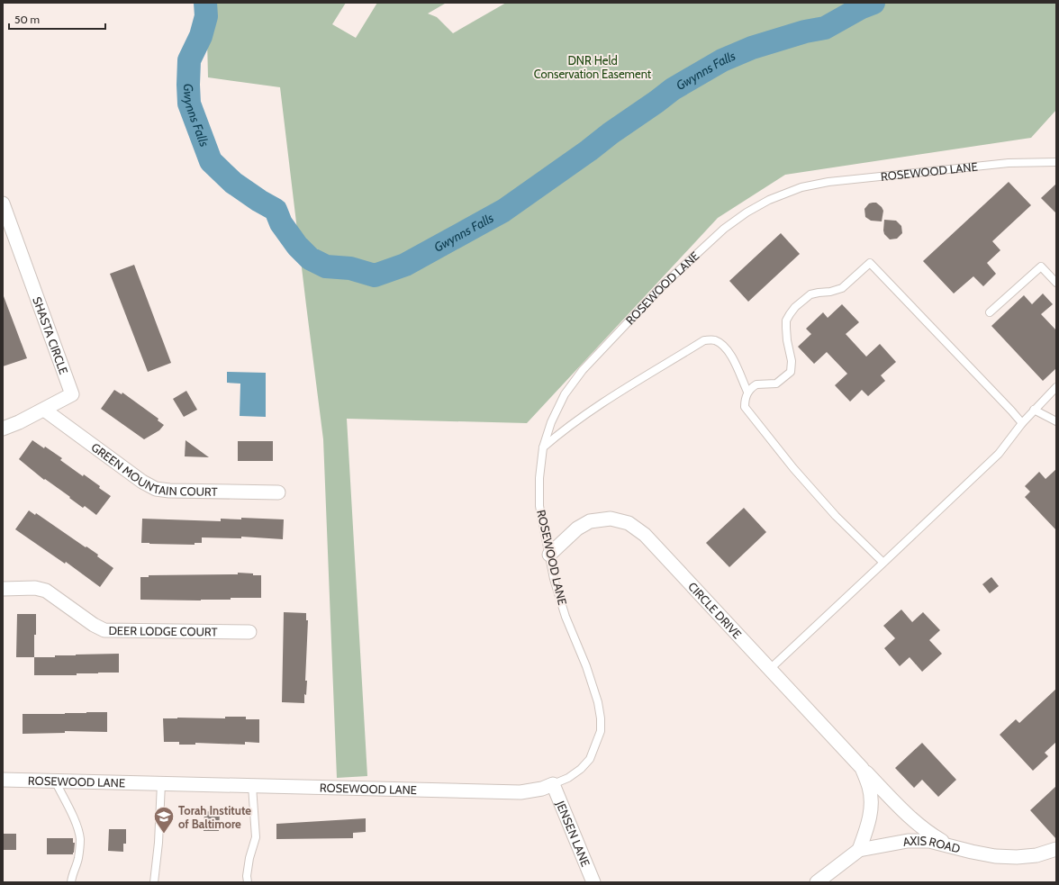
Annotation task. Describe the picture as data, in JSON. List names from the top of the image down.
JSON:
{
  "streets": {
    "street": [
      "ROSEWOOD LANE",
      "SHASTA CIRCLE",
      "GREEN MOUNTAIN COURT",
      "CIRCLE DRIVE",
      "DEER LODGE COURT",
      "JENSEN LANE",
      "AXIS ROAD"
    ]
  },
  "crossings": [
    ["ROSEWOOD LANE", "CIRCLE DRIVE"],
    ["ROSEWOOD LANE", "JENSEN LANE"],
    ["SHASTA CIRCLE", "GREEN MOUNTAIN COURT"],
    ["CIRCLE DRIVE", "AXIS ROAD"]
  ],
  "water": ["Gwynns Falls"],
  "parks": ["DNR Held Conservation Easement"],
  "places": {
    "school or university": ["Torah Institute of Baltimore"]
  },
  "scale_bar": "50 m"
}
